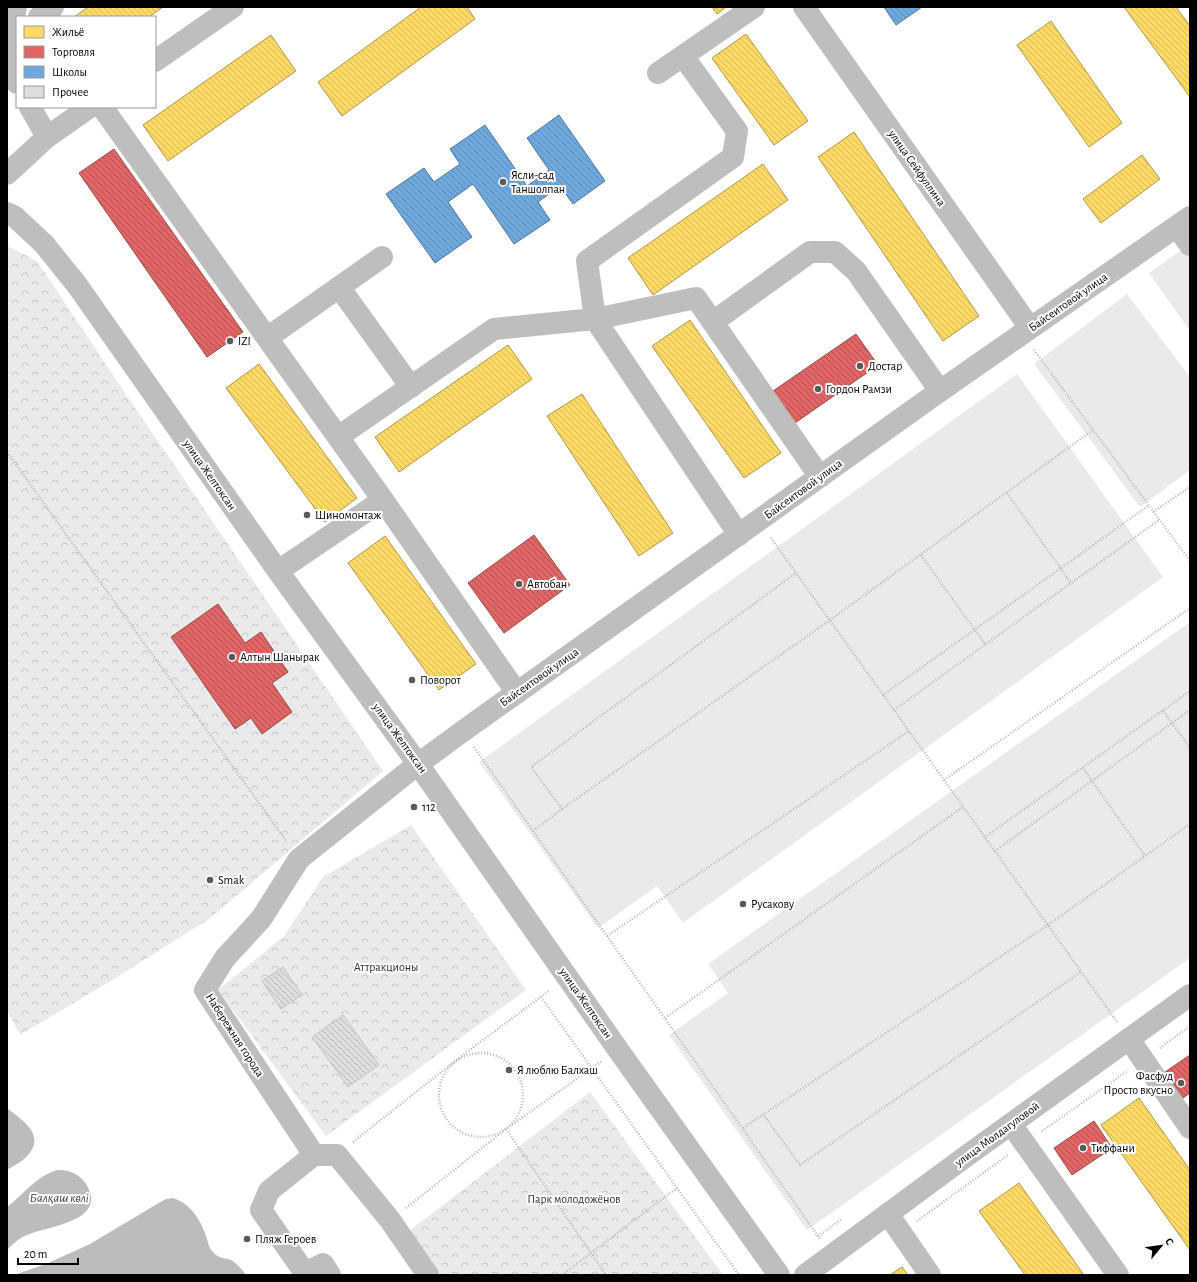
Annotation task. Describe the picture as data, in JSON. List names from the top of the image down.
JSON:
{
  "streets": {
    "street": [
      "улица Сейфуллина",
      "Байсеитовой улица",
      "улица Желтоксан",
      "Набережная города",
      "улица Молдагуловой"
    ]
  },
  "crossings": [
    ["улица Сейфуллина", "Байсеитовой улица"],
    ["Байсеитовой улица", "улица Желтоксан"],
    ["Байсеитовой улица", "Набережная города"]
  ],
  "water": ["Балқаш көлі"],
  "parks": ["Аттракционы", "Парк молодожёнов"],
  "places": [
    "Ясли-сад Таншолпан",
    "IZI",
    "Достар",
    "Гордон Рамзи",
    "Шиномонтаж",
    "Автобан",
    "Алтын Шанырак",
    "Поворот",
    "112",
    "Smak",
    "Русакову",
    "Я люблю Балхаш",
    "Фасфуд Просто вкусно",
    "Тиффани",
    "Пляж Героев"
  ],
  "legend": [
    "Жильё",
    "Торговля",
    "Школы",
    "Прочее"
  ],
  "scale_bar": "20 m",
  "north": "top right"
}
